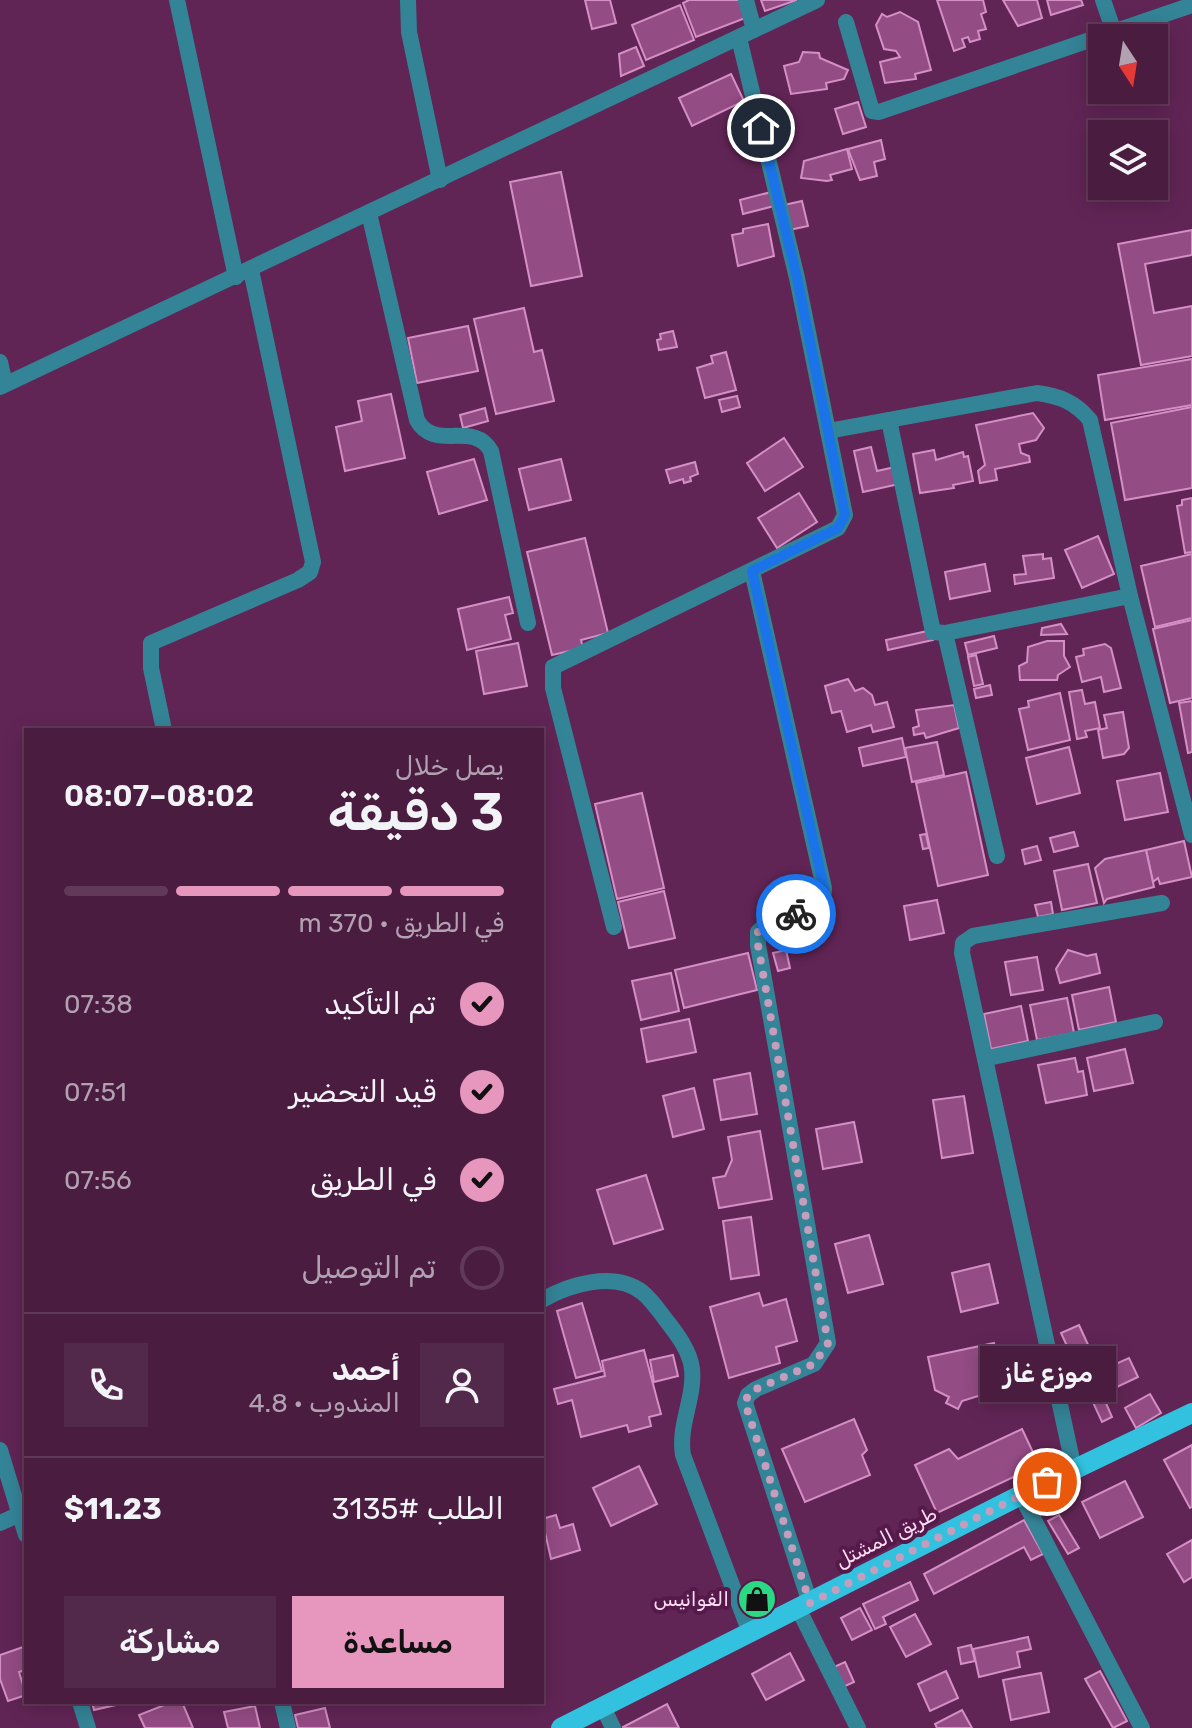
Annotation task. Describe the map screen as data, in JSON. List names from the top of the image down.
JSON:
{
  "streets": {
    "main road": ["طريق المشتل"]
  },
  "places": {
    "other": ["موزع غاز"],
    "shop": ["الفوانيس"]
  },
  "north": "bottom",
  "page": {
    "heading": ["3 دقيقة", "يصل خلال", "08:02–08:07"],
    "panel": [
      "أحمد",
      "المندوب · 4.8",
      "الطلب #3135",
      "$11.23"
    ],
    "bar": "في الطريق · 370 m",
    "list": [
      ["تم التأكيد", "07:38"],
      ["قيد التحضير", "07:51"],
      ["في الطريق", "07:56"],
      "تم التوصيل"
    ],
    "bubble": "موزع غاز",
    "buttons": ["مساعدة", "مشاركة"]
  }
}
